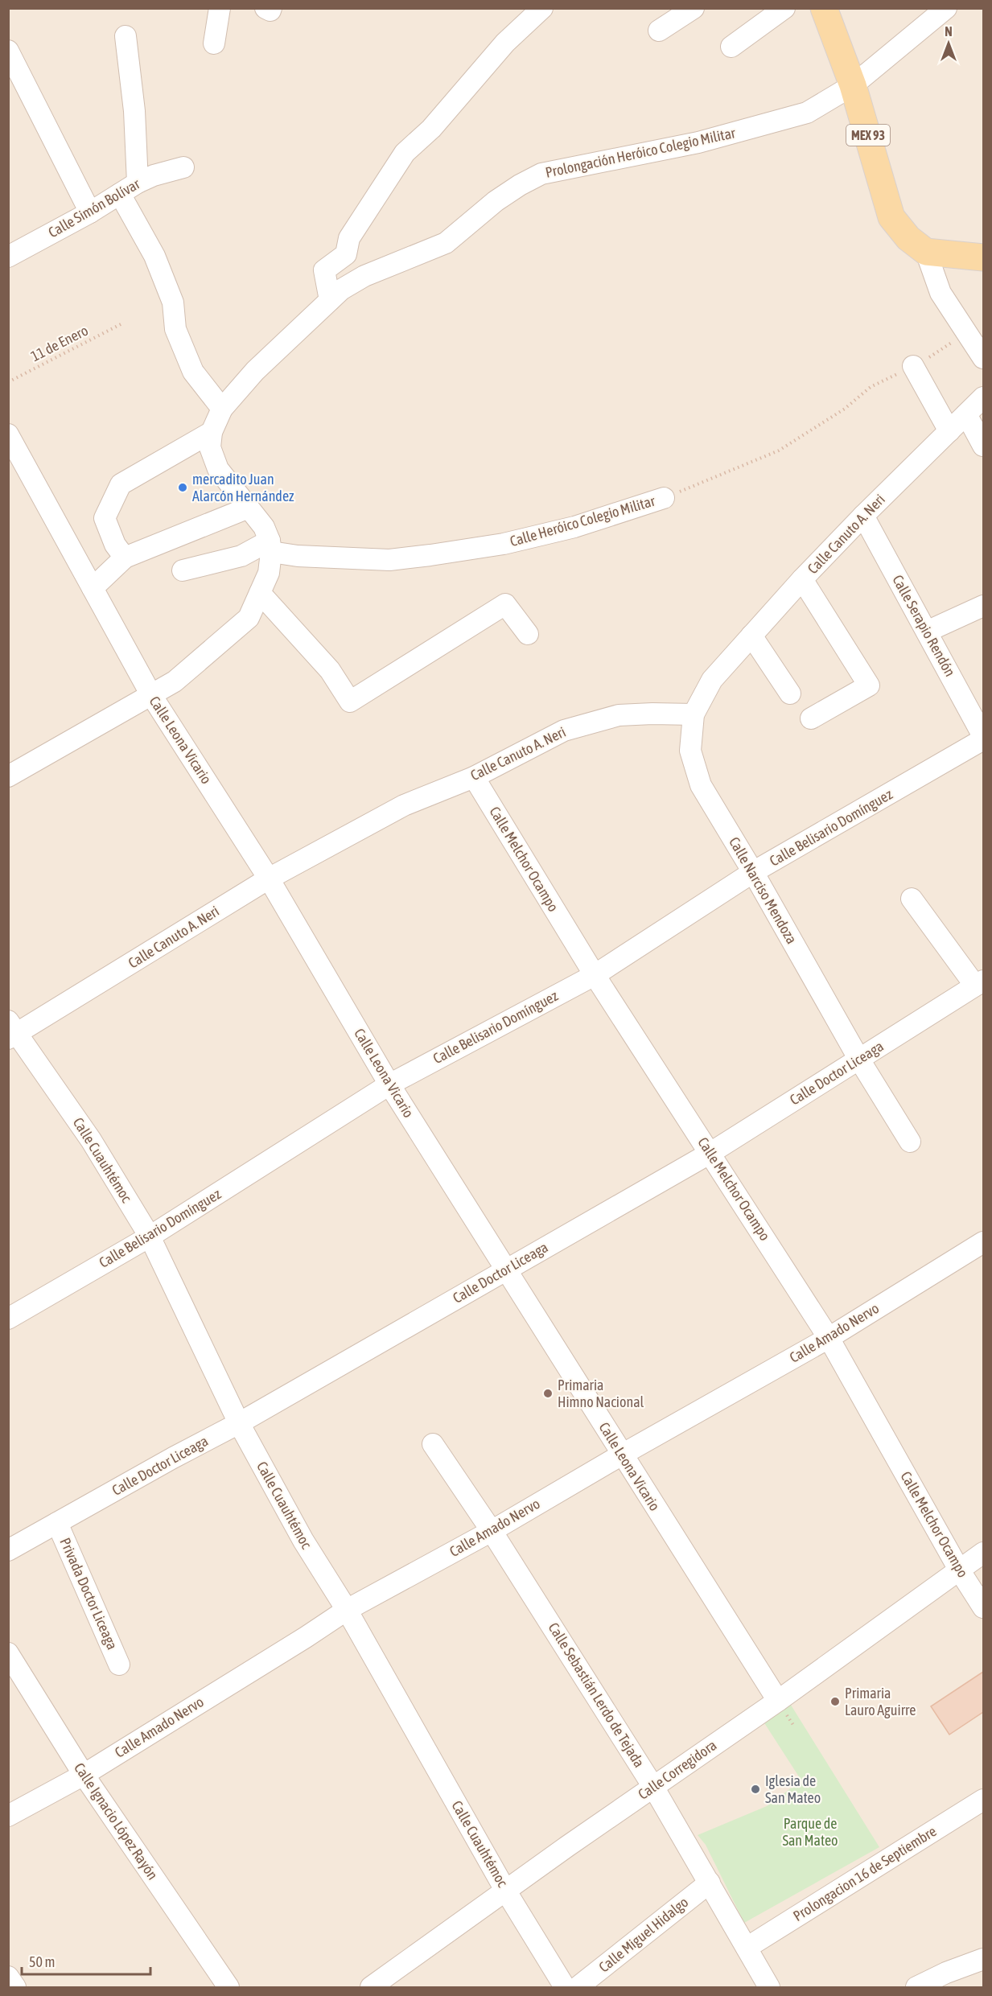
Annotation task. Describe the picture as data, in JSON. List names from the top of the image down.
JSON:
{
  "streets": {
    "main road": ["MEX 93"],
    "street": [
      "Prolongación Heróico Colegio Militar",
      "Calle Simón Bolívar",
      "Calle Heróico Colegio Militar",
      "Calle Canuto A. Neri",
      "Calle Serapio Rendón",
      "Calle Leona Vicario",
      "Calle Belisario Domínguez",
      "Calle Melchor Ocampo",
      "Calle Narciso Mendoza",
      "Calle Doctor Liceaga",
      "Calle Cuauhtémoc",
      "Calle Amado Nervo",
      "Privada Doctor Liceaga",
      "Calle Sebastián Lerdo de Tejada",
      "Calle Corregidora",
      "Calle Ignacio López Rayón",
      "Prolongacion 16 de Septiembre",
      "Calle Miguel Hidalgo"
    ],
    "path": ["11 de Enero"]
  },
  "crossings": [
    ["MEX 93", "Prolongación Heróico Colegio Militar"],
    ["Prolongación Heróico Colegio Militar", "Calle Heróico Colegio Militar"],
    ["Calle Canuto A. Neri", "Calle Serapio Rendón"],
    ["Calle Canuto A. Neri", "Calle Leona Vicario"],
    ["Calle Canuto A. Neri", "Calle Melchor Ocampo"],
    ["Calle Canuto A. Neri", "Calle Narciso Mendoza"],
    ["Calle Canuto A. Neri", "Calle Cuauhtémoc"],
    ["Calle Serapio Rendón", "Calle Belisario Domínguez"],
    ["Calle Leona Vicario", "Calle Belisario Domínguez"],
    ["Calle Leona Vicario", "Calle Doctor Liceaga"],
    ["Calle Leona Vicario", "Calle Amado Nervo"],
    ["Calle Leona Vicario", "Calle Corregidora"],
    ["Calle Belisario Domínguez", "Calle Melchor Ocampo"],
    ["Calle Belisario Domínguez", "Calle Narciso Mendoza"],
    ["Calle Belisario Domínguez", "Calle Cuauhtémoc"],
    ["Calle Melchor Ocampo", "Calle Doctor Liceaga"],
    ["Calle Melchor Ocampo", "Calle Amado Nervo"],
    ["Calle Melchor Ocampo", "Calle Corregidora"],
    ["Calle Narciso Mendoza", "Calle Doctor Liceaga"],
    ["Calle Doctor Liceaga", "Calle Cuauhtémoc"],
    ["Calle Doctor Liceaga", "Privada Doctor Liceaga"],
    ["Calle Cuauhtémoc", "Calle Amado Nervo"],
    ["Calle Cuauhtémoc", "Calle Corregidora"],
    ["Calle Amado Nervo", "Calle Sebastián Lerdo de Tejada"],
    ["Calle Amado Nervo", "Calle Ignacio López Rayón"],
    ["Calle Sebastián Lerdo de Tejada", "Calle Corregidora"],
    ["Calle Sebastián Lerdo de Tejada", "Prolongacion 16 de Septiembre"],
    ["Calle Sebastián Lerdo de Tejada", "Calle Miguel Hidalgo"]
  ],
  "parks": ["Parque de San Mateo"],
  "places": [
    "mercadito Juan Alarcón Hernández",
    "Primaria Himno Nacional",
    "Primaria Lauro Aguirre",
    "Iglesia de San Mateo"
  ],
  "scale_bar": "50 m",
  "north": "top"
}
